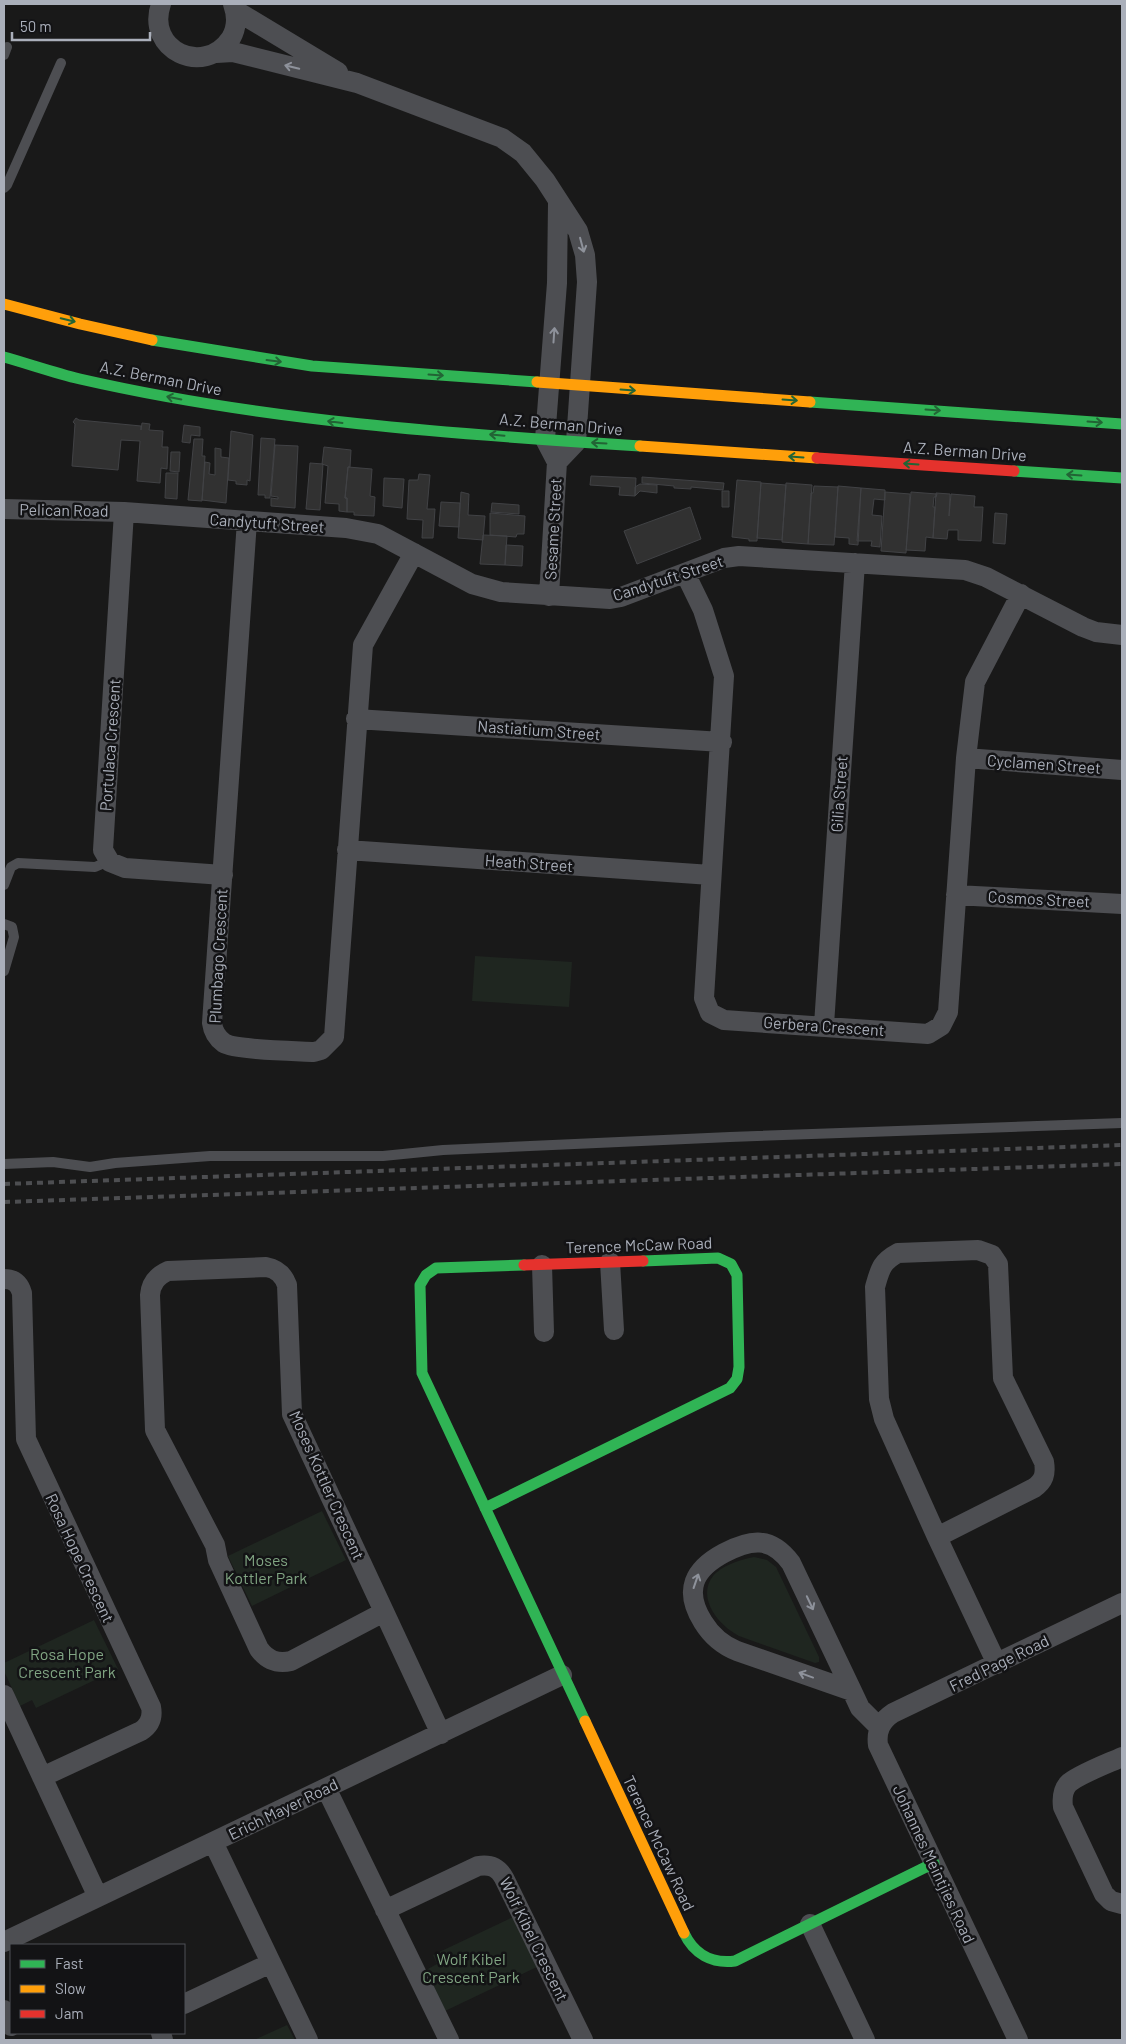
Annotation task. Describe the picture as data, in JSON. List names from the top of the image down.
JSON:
{
  "streets": {
    "main road": ["A.Z. Berman Drive", "Terence McCaw Road"],
    "street": [
      "Pelican Road",
      "Candytuft Street",
      "Sesame Street",
      "Nastiatium Street",
      "Portulaca Crescent",
      "Cyclamen Street",
      "Gilia Street",
      "Heath Street",
      "Cosmos Street",
      "Plumbago Crescent",
      "Gerbera Crescent",
      "Moses Kottler Crescent",
      "Rosa Hope Crescent",
      "Fred Page Road",
      "Erich Mayer Road",
      "Johannes Meintjies Road",
      "Wolf Kibel Crescent"
    ]
  },
  "crossings": [
    ["A.Z. Berman Drive", "Sesame Street"],
    ["Pelican Road", "Candytuft Street"],
    ["Pelican Road", "Portulaca Crescent"],
    ["Candytuft Street", "Sesame Street"],
    ["Candytuft Street", "Portulaca Crescent"],
    ["Candytuft Street", "Gilia Street"],
    ["Candytuft Street", "Plumbago Crescent"],
    ["Candytuft Street", "Gerbera Crescent"],
    ["Nastiatium Street", "Plumbago Crescent"],
    ["Nastiatium Street", "Gerbera Crescent"],
    ["Cyclamen Street", "Gerbera Crescent"],
    ["Gilia Street", "Gerbera Crescent"],
    ["Heath Street", "Plumbago Crescent"],
    ["Heath Street", "Gerbera Crescent"],
    ["Cosmos Street", "Gerbera Crescent"],
    ["Terence McCaw Road", "Erich Mayer Road"],
    ["Terence McCaw Road", "Johannes Meintjies Road"],
    ["Moses Kottler Crescent", "Erich Mayer Road"],
    ["Fred Page Road", "Johannes Meintjies Road"]
  ],
  "parks": ["Moses Kottler Park", "Rosa Hope Crescent Park", "Wolf Kibel Crescent Park"],
  "legend": ["Fast", "Slow", "Jam"],
  "scale_bar": "50 m"
}
